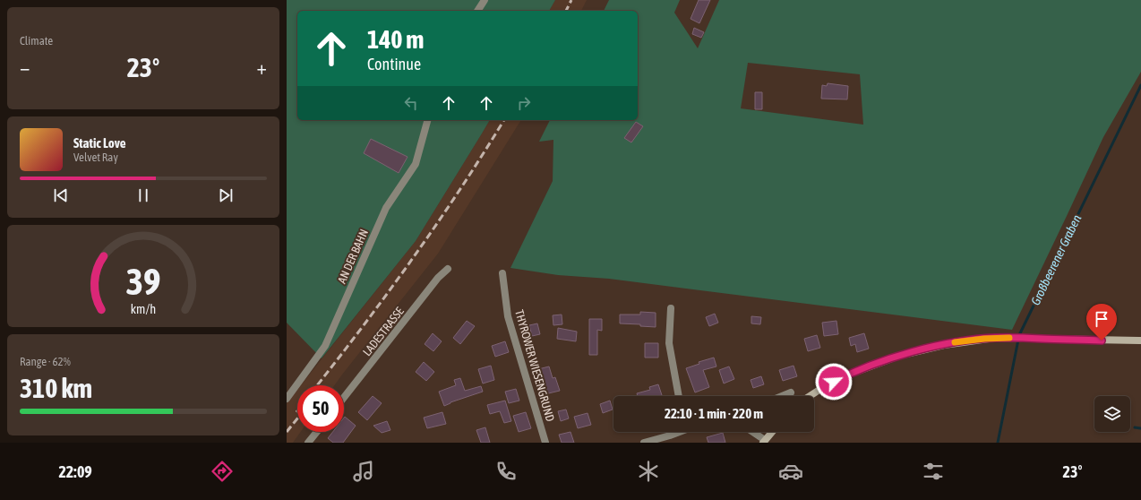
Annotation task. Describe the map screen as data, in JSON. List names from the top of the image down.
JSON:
{
  "streets": {
    "street": ["AN DER BAHN", "LADESTRASSE", "THYROWER WIESENGRUND"]
  },
  "water": ["Großbeerener Graben"],
  "page": {
    "tile": [
      "Climate",
      ["Range · 62%", "310 km"]
    ],
    "turn": ["140 m", "Continue"],
    "heat": ["−", "23°", "+"],
    "song": ["Static Love", "Velvet Ray"],
    "limit": "50",
    "trip": "22:10 · 1 min · 220 m",
    "tabs": ["22:09", "23°"],
    "gauge": ["39", "km/h"]
  }
}
